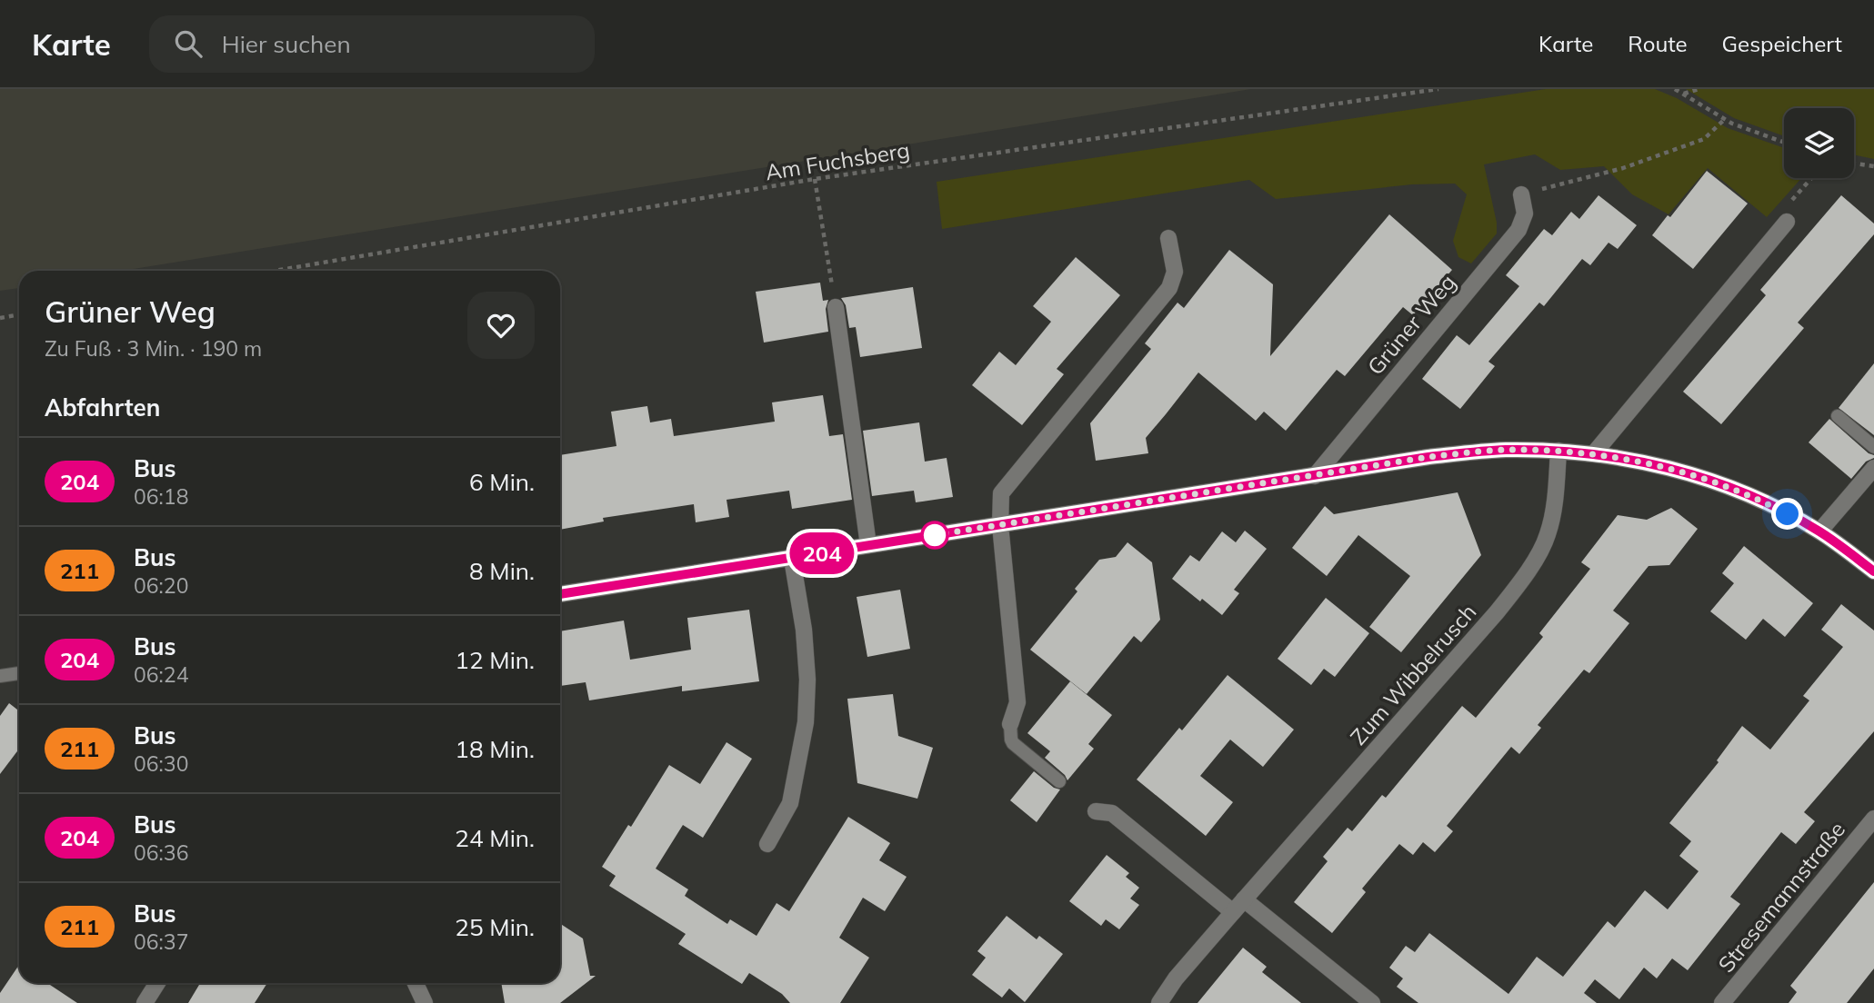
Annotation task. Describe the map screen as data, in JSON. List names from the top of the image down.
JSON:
{
  "streets": {
    "street": ["Grüner Weg", "Zum Wibbelrusch", "Stresemannstraße"],
    "path": ["Am Fuchsberg"]
  },
  "lines": ["bus line 204"],
  "page": {
    "header": "Karte",
    "search": "Hier suchen",
    "nav": ["Karte", "Route", "Gespeichert"],
    "on_map": "204",
    "heading": [
      ["Grüner Weg", "Zu Fuß · 3 Min. · 190 m"],
      "Abfahrten"
    ],
    "list": [
      {
        "mark": "204",
        "name": "Bus",
        "note": "06:18",
        "value": "6 Min."
      },
      {
        "mark": "211",
        "name": "Bus",
        "note": "06:20",
        "value": "8 Min."
      },
      {
        "mark": "204",
        "name": "Bus",
        "note": "06:24",
        "value": "12 Min."
      },
      {
        "mark": "211",
        "name": "Bus",
        "note": "06:30",
        "value": "18 Min."
      },
      {
        "mark": "204",
        "name": "Bus",
        "note": "06:36",
        "value": "24 Min."
      },
      {
        "mark": "211",
        "name": "Bus",
        "note": "06:37",
        "value": "25 Min."
      }
    ]
  }
}
